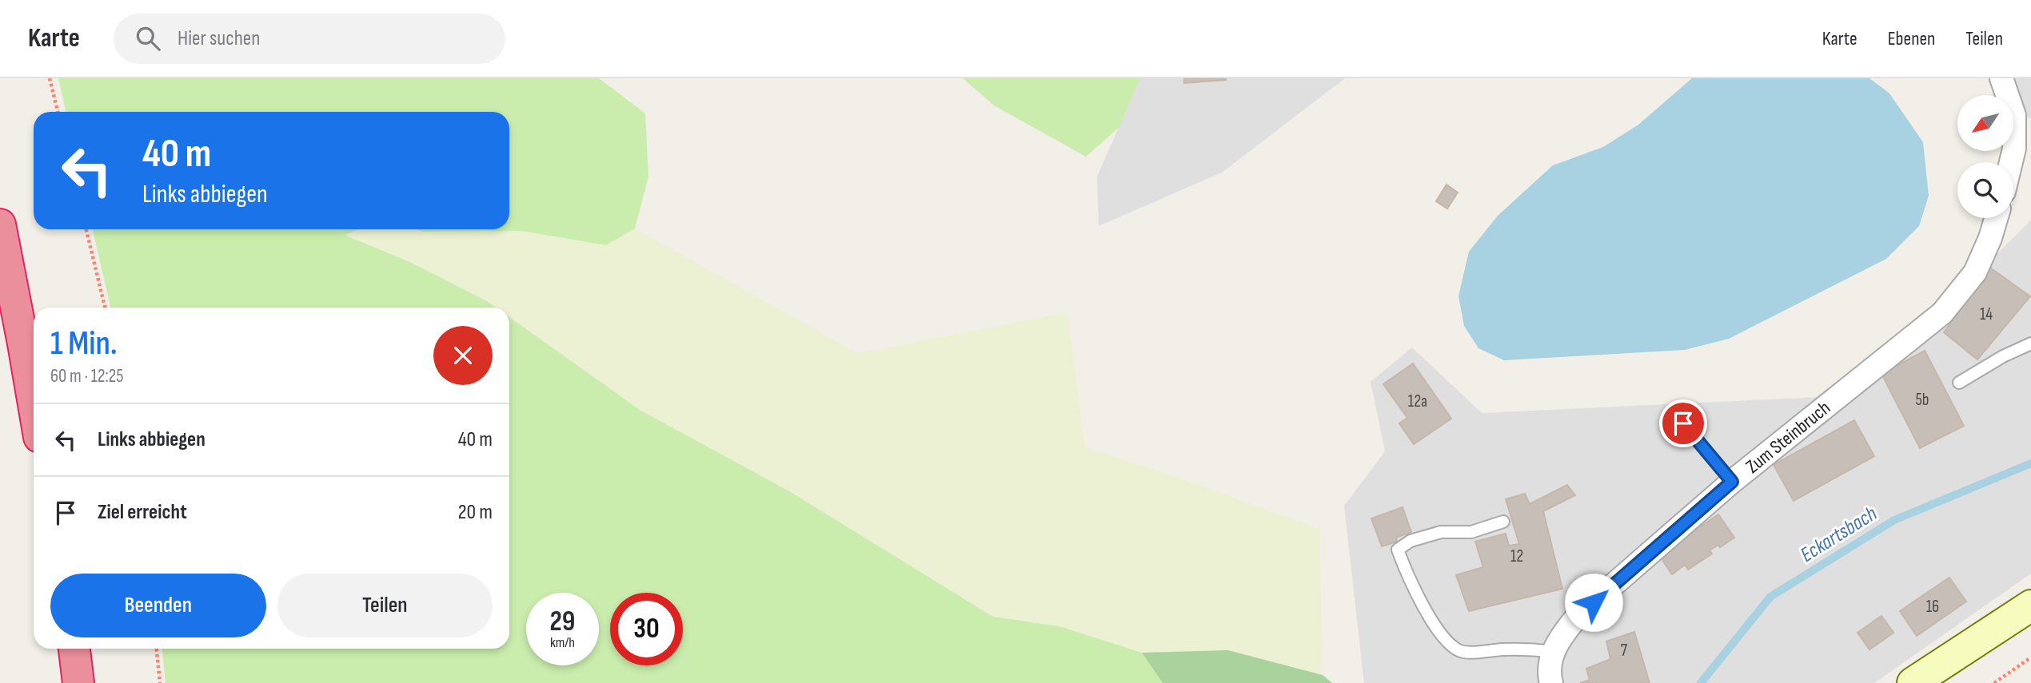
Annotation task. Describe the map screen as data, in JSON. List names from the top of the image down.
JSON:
{
  "streets": {
    "street": ["Zum Steinbruch"]
  },
  "water": ["Eckartsbach"],
  "house_numbers": [
    "14",
    "5b",
    "12a",
    "12",
    "16",
    "7"
  ],
  "north": "bottom left",
  "page": {
    "header": "Karte",
    "search": "Hier suchen",
    "nav": ["Karte", "Ebenen", "Teilen"],
    "turn": ["40 m", "Links abbiegen"],
    "heading": ["1 Min.", "60 m · 12:25"],
    "list": [
      {
        "name": "Links abbiegen",
        "value": "40 m"
      },
      {
        "name": "Ziel erreicht",
        "value": "20 m"
      }
    ],
    "buttons": ["Beenden", "Teilen"],
    "speed": "29 km/h",
    "limit": "30"
  }
}
